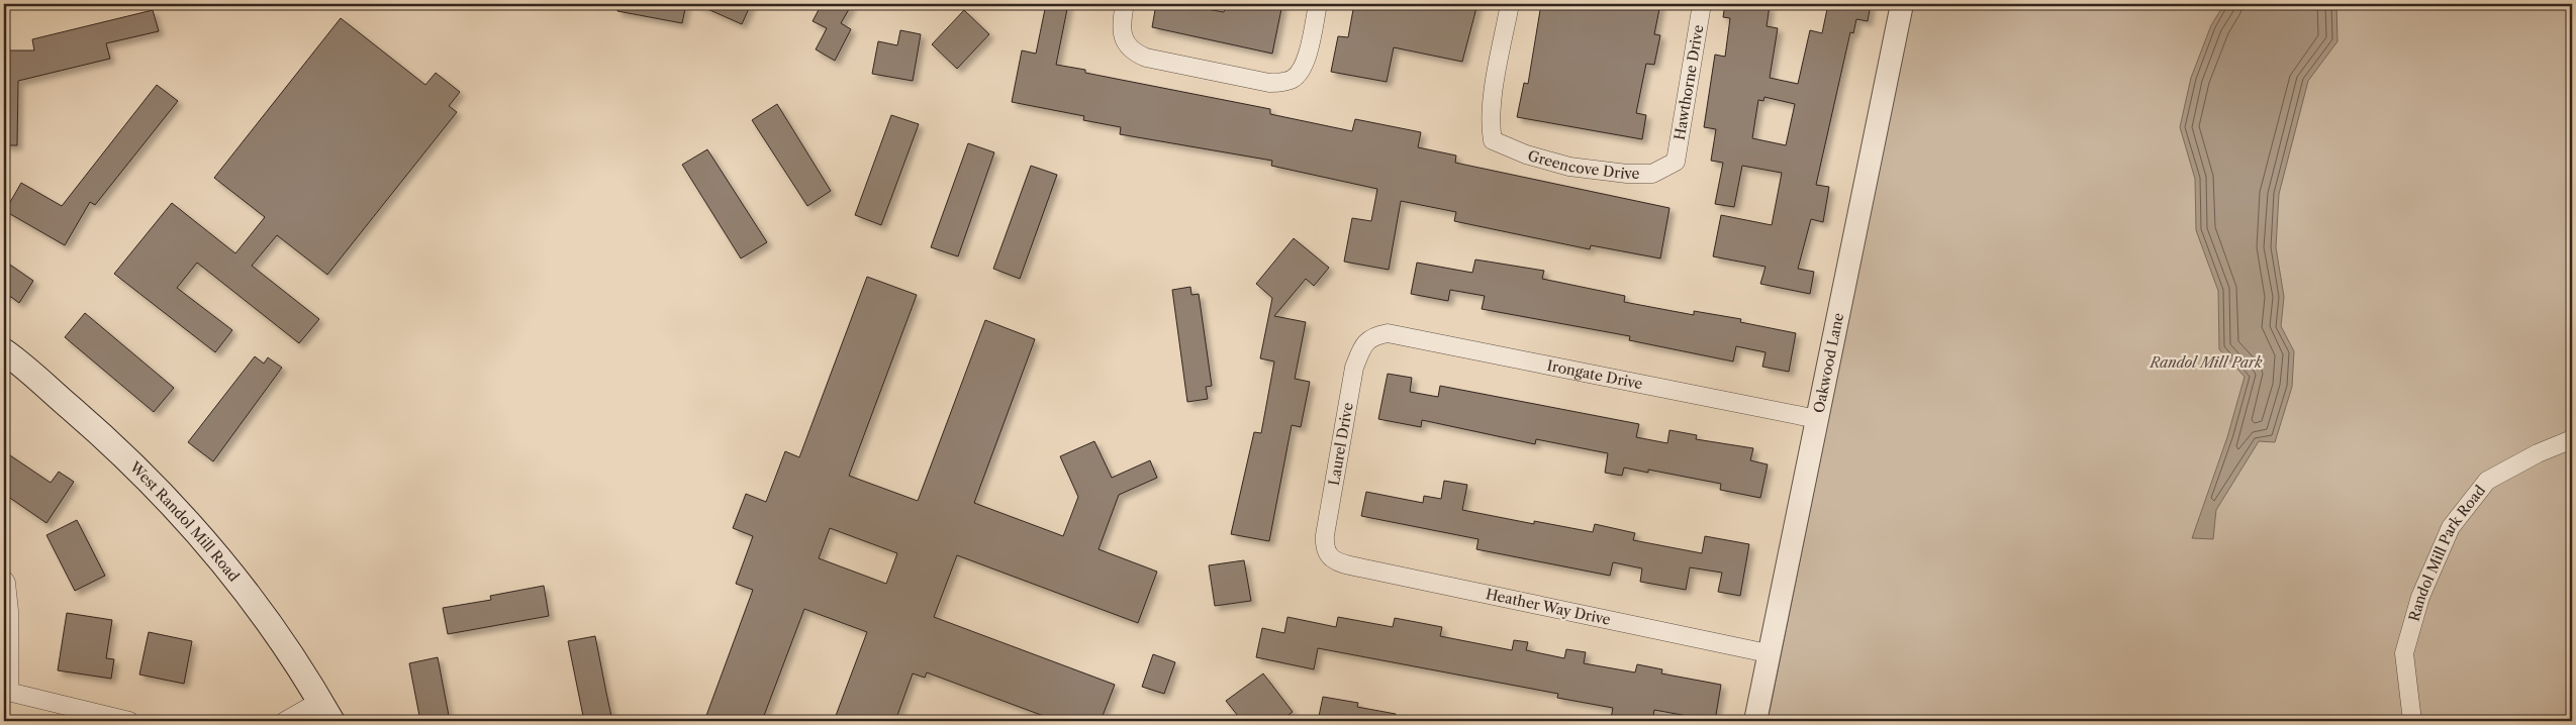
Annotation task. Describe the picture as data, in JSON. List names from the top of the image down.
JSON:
{
  "streets": {
    "main road": ["West Randol Mill Road"],
    "street": [
      "Hawthorne Drive",
      "Greencove Drive",
      "Oakwood Lane",
      "Irongate Drive",
      "Laurel Drive",
      "Randol Mill Park Road",
      "Heather Way Drive"
    ]
  },
  "crossings": [
    ["Hawthorne Drive", "Greencove Drive"],
    ["Oakwood Lane", "Irongate Drive"],
    ["Oakwood Lane", "Heather Way Drive"],
    ["Irongate Drive", "Laurel Drive"],
    ["Laurel Drive", "Heather Way Drive"]
  ],
  "parks": ["Randol Mill Park"]
}
